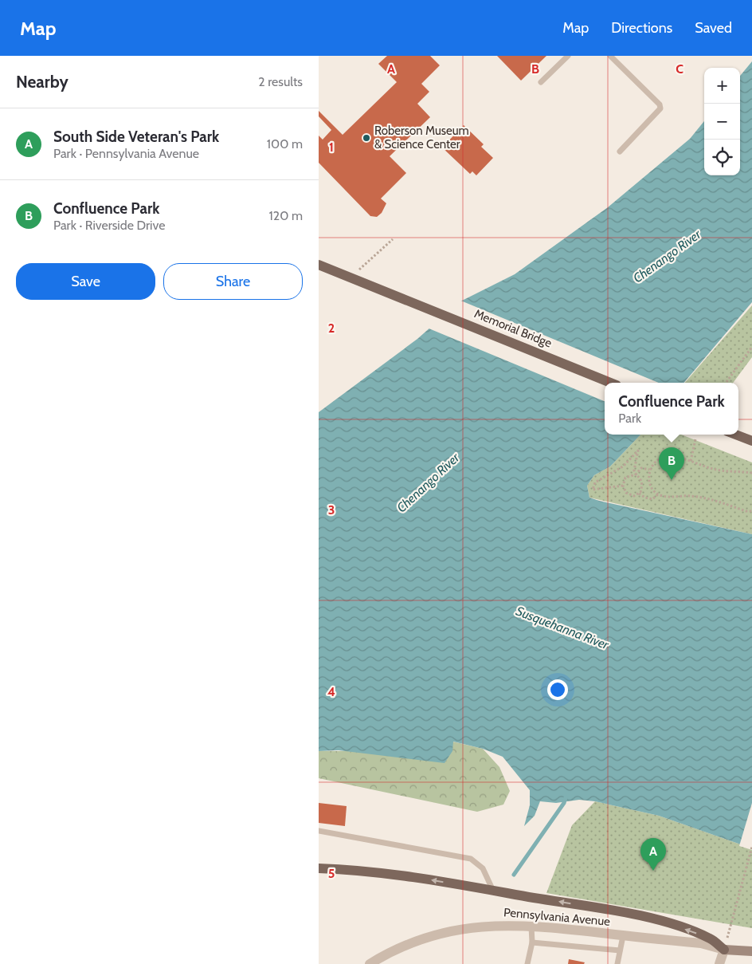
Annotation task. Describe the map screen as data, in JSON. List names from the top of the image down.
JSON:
{
  "streets": {
    "main road": ["Memorial Bridge"],
    "street": ["Pennsylvania Avenue"]
  },
  "water": ["Chenango River", "Susquehanna River"],
  "places": ["Roberson Museum & Science Center"],
  "page": {
    "header": "Map",
    "nav": ["Map", "Directions", "Saved"],
    "heading": ["Nearby", "2 results"],
    "map_buttons": ["+", "−"],
    "list": [
      {
        "mark": "A",
        "name": "South Side Veteran's Park",
        "note": "Park · Pennsylvania Avenue",
        "value": "100 m"
      },
      {
        "mark": "B",
        "name": "Confluence Park",
        "note": "Park · Riverside Drive",
        "value": "120 m"
      }
    ],
    "buttons": ["Save", "Share"],
    "popup": ["Confluence Park", "Park"],
    "pins": ["B", "A"]
  },
  "grid": {
    "columns": ["A", "B", "C"],
    "rows": [
      "1",
      "2",
      "3",
      "4",
      "5"
    ]
  }
}
